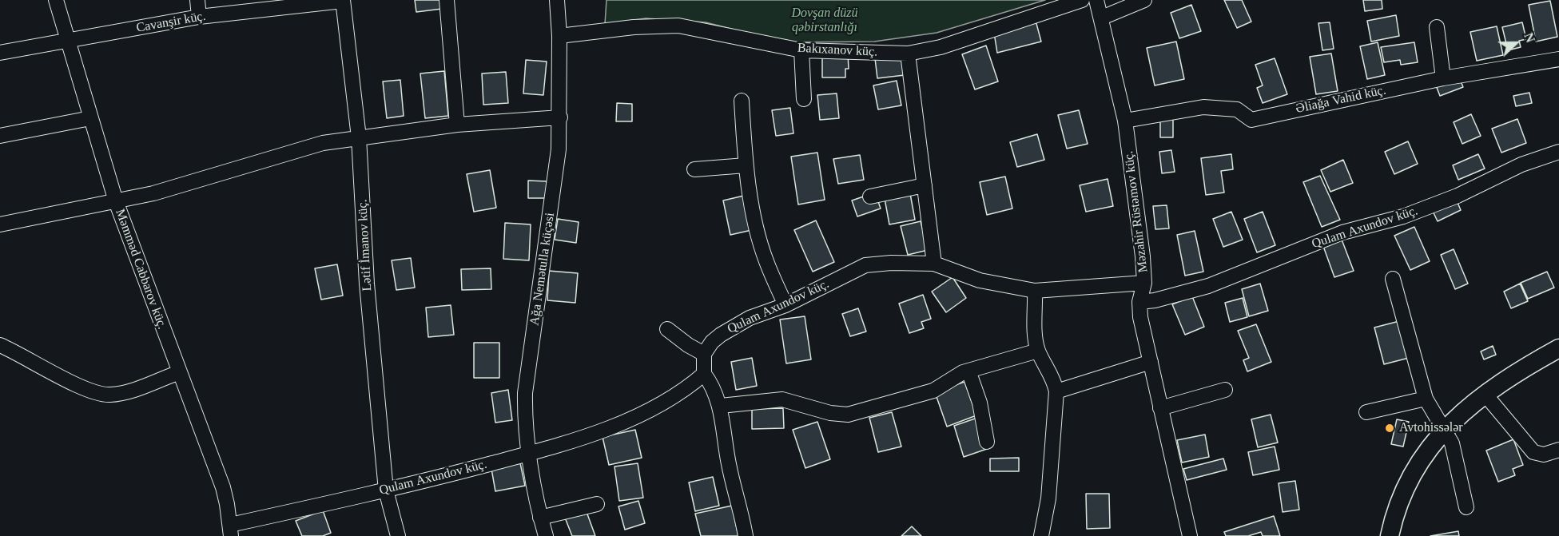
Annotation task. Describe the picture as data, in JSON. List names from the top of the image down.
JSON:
{
  "streets": {
    "street": [
      "Cavanşir küç.",
      "Bakıxanov küç.",
      "Əliağa Vahid küç.",
      "Məzahir Rüstəmov küç.",
      "Qulam Axundov küç.",
      "Lətif İmanov küç.",
      "Məmməd Cabbarov küç.",
      "Ağa Nemətulla küçəsi"
    ]
  },
  "crossings": [
    ["Cavanşir küç.", "Lətif İmanov küç."],
    ["Cavanşir küç.", "Məmməd Cabbarov küç."],
    ["Bakıxanov küç.", "Ağa Nemətulla küçəsi"],
    ["Əliağa Vahid küç.", "Məzahir Rüstəmov küç."],
    ["Məzahir Rüstəmov küç.", "Qulam Axundov küç."],
    ["Qulam Axundov küç.", "Lətif İmanov küç."],
    ["Qulam Axundov küç.", "Məmməd Cabbarov küç."],
    ["Qulam Axundov küç.", "Ağa Nemətulla küçəsi"]
  ],
  "parks": ["Dovşan düzü qəbirstanlığı"],
  "places": ["Avtohissələr"],
  "north": "right"
}
